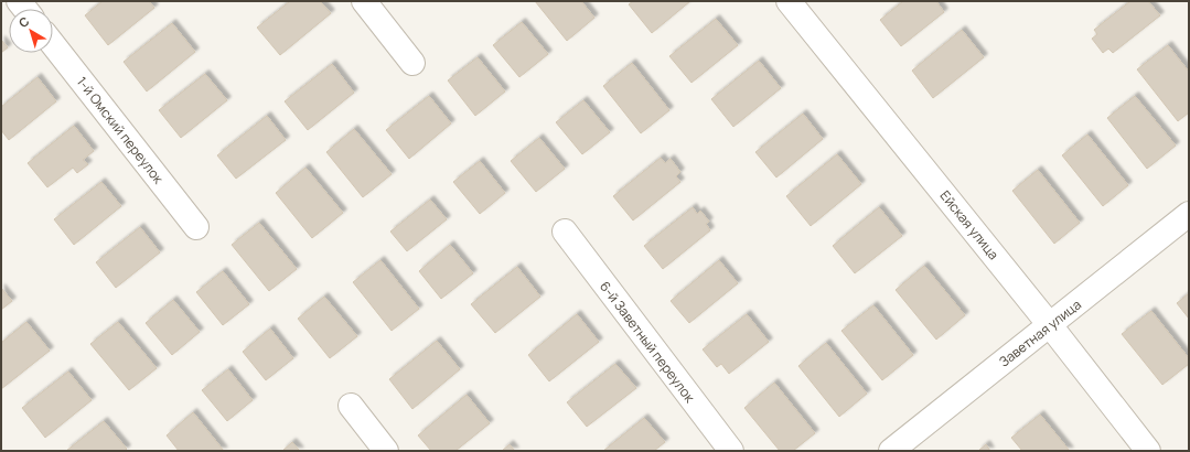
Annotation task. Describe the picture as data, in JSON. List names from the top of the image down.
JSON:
{
  "streets": {
    "street": [
      "1-й Омский переулок",
      "Ейская улица",
      "Заветная улица",
      "6-й Заветный переулок"
    ]
  },
  "crossings": [
    ["Ейская улица", "Заветная улица"]
  ],
  "north": "top left"
}
